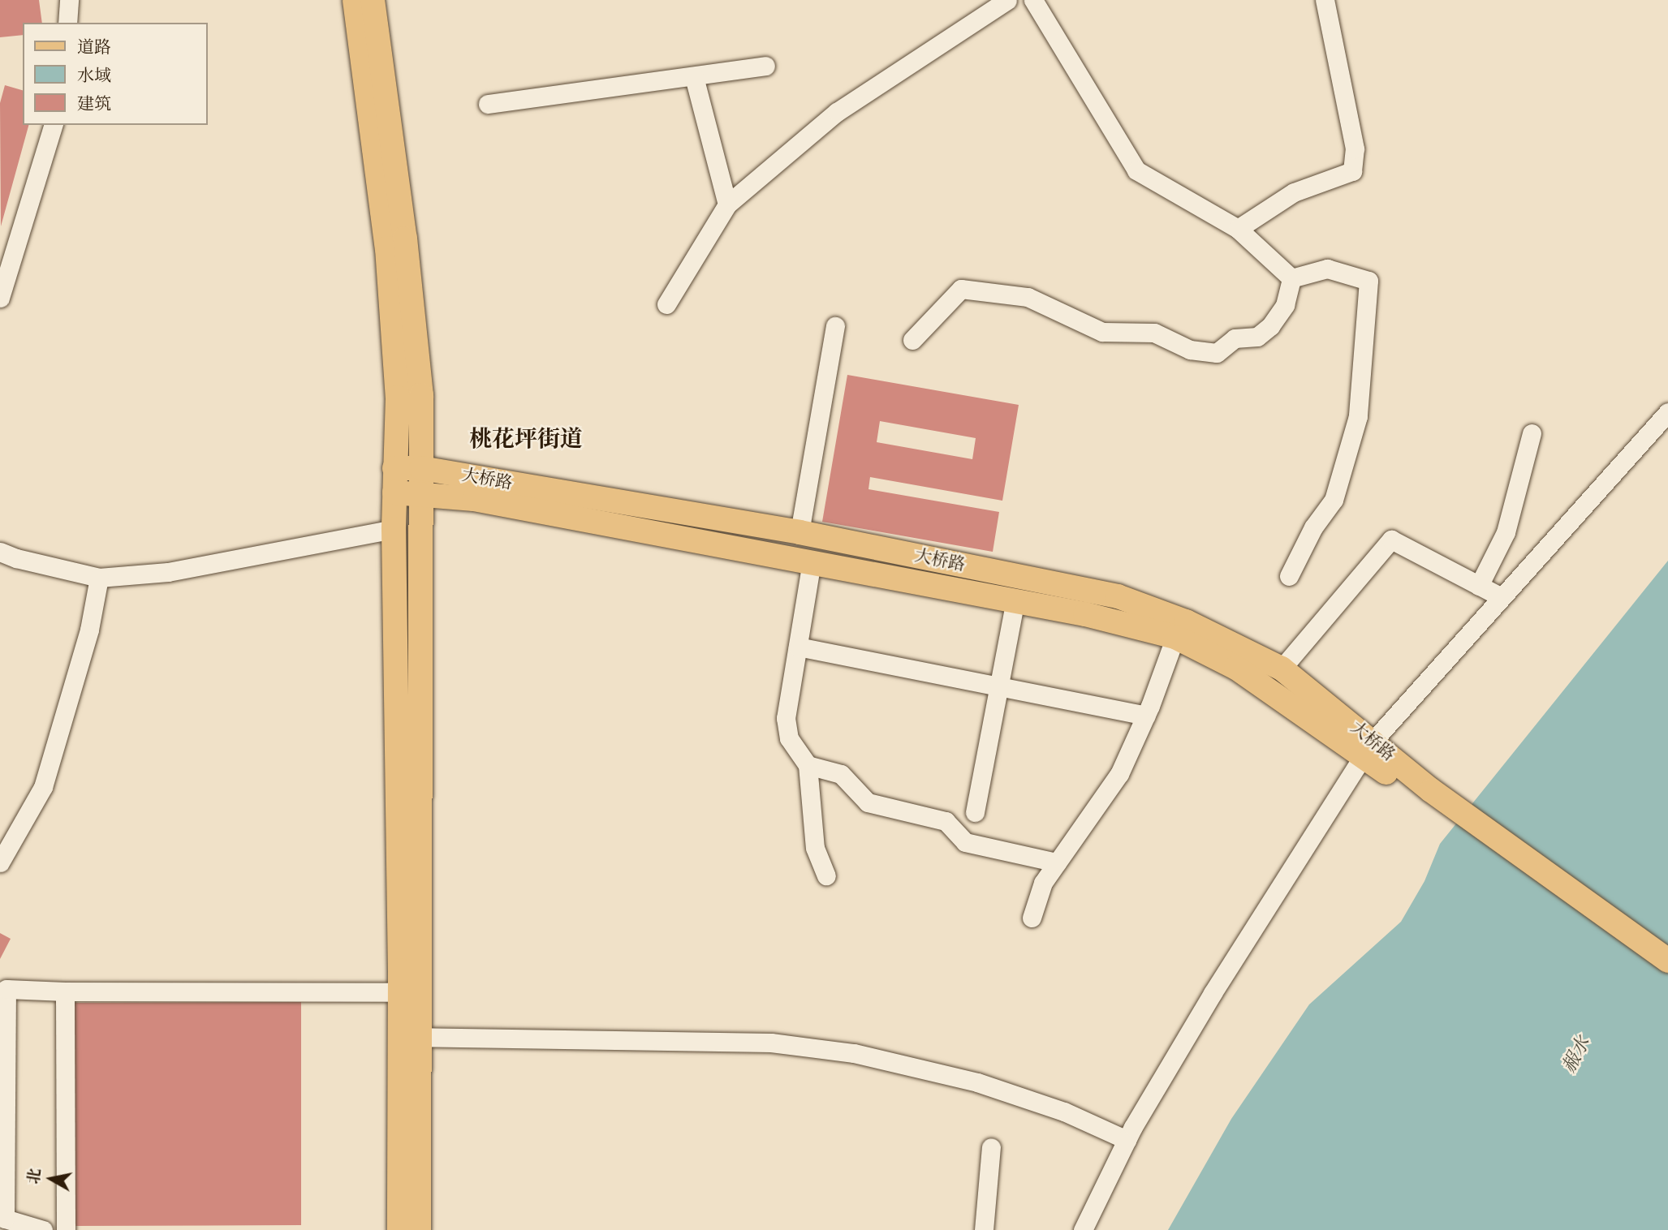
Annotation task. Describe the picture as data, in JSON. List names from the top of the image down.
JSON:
{
  "streets": {
    "main road": ["大桥路"]
  },
  "districts": ["桃花坪街道"],
  "water": ["赧水"],
  "legend": ["道路", "水域", "建筑"],
  "north": "left"
}
